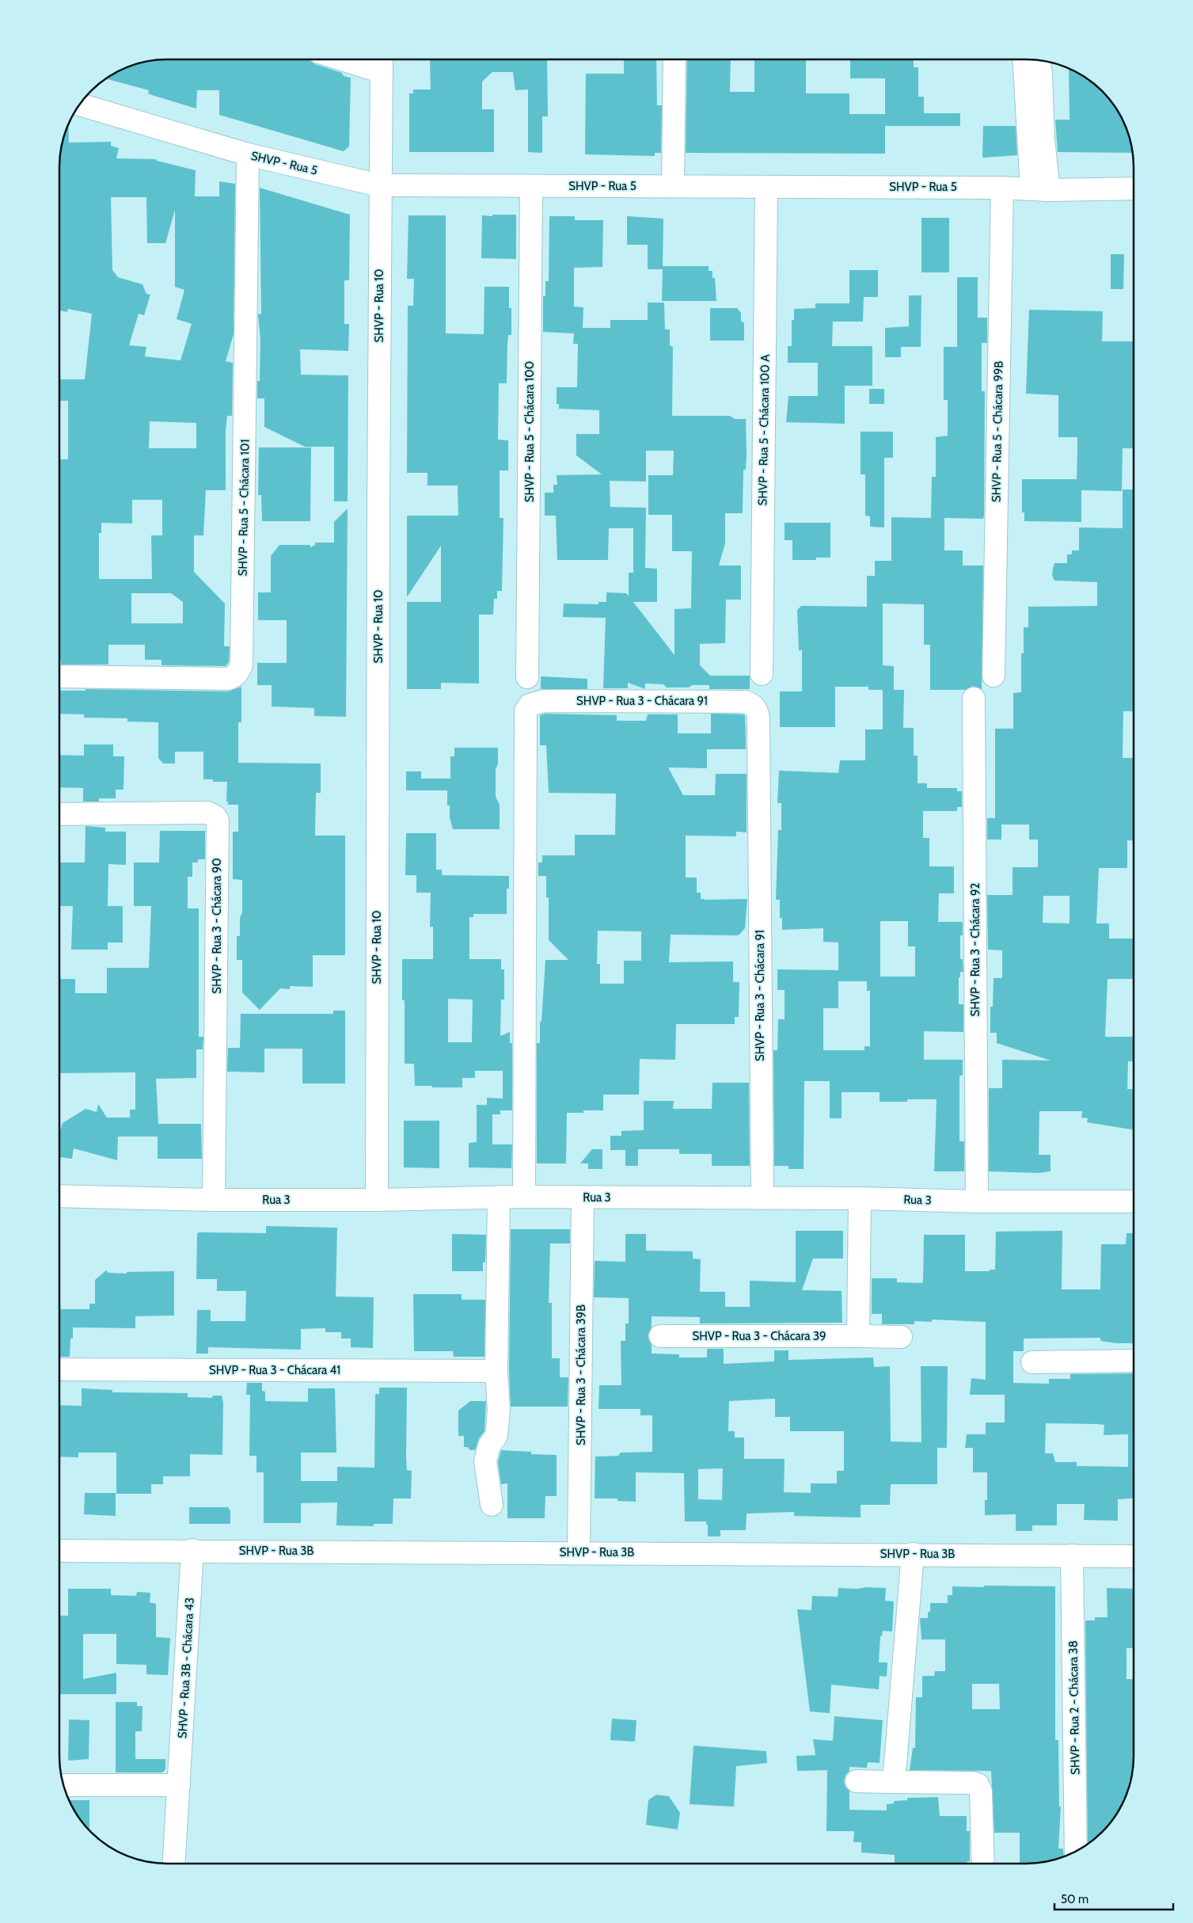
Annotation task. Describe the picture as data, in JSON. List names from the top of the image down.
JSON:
{
  "streets": {
    "street": [
      "SHVP - Rua 5",
      "SHVP - Rua 10",
      "SHVP - Rua 5 - Chácara 100 A",
      "SHVP - Rua 5 - Chácara 100",
      "SHVP - Rua 5 - Chácara 99B",
      "SHVP - Rua 5 - Chácara 101",
      "SHVP - Rua 3 - Chácara 91",
      "SHVP - Rua 3 - Chácara 90",
      "SHVP - Rua 3 - Chácara 92",
      "Rua 3",
      "SHVP - Rua 3 - Chácara 39",
      "SHVP - Rua 3 - Chácara 41",
      "SHVP - Rua 3 - Chácara 39B",
      "SHVP - Rua 3B",
      "SHVP - Rua 3B - Chácara 43",
      "SHVP - Rua 2 - Chácara 38"
    ]
  },
  "crossings": [
    ["SHVP - Rua 5", "SHVP - Rua 10"],
    ["SHVP - Rua 5", "SHVP - Rua 5 - Chácara 100 A"],
    ["SHVP - Rua 5", "SHVP - Rua 5 - Chácara 100"],
    ["SHVP - Rua 5", "SHVP - Rua 5 - Chácara 99B"],
    ["SHVP - Rua 5", "SHVP - Rua 5 - Chácara 101"],
    ["SHVP - Rua 10", "Rua 3"],
    ["SHVP - Rua 3 - Chácara 91", "Rua 3"],
    ["SHVP - Rua 3 - Chácara 90", "Rua 3"],
    ["SHVP - Rua 3 - Chácara 92", "Rua 3"],
    ["Rua 3", "SHVP - Rua 3 - Chácara 39B"],
    ["SHVP - Rua 3 - Chácara 39B", "SHVP - Rua 3B"],
    ["SHVP - Rua 3B", "SHVP - Rua 3B - Chácara 43"],
    ["SHVP - Rua 3B", "SHVP - Rua 2 - Chácara 38"]
  ],
  "scale_bar": "50 m"
}
